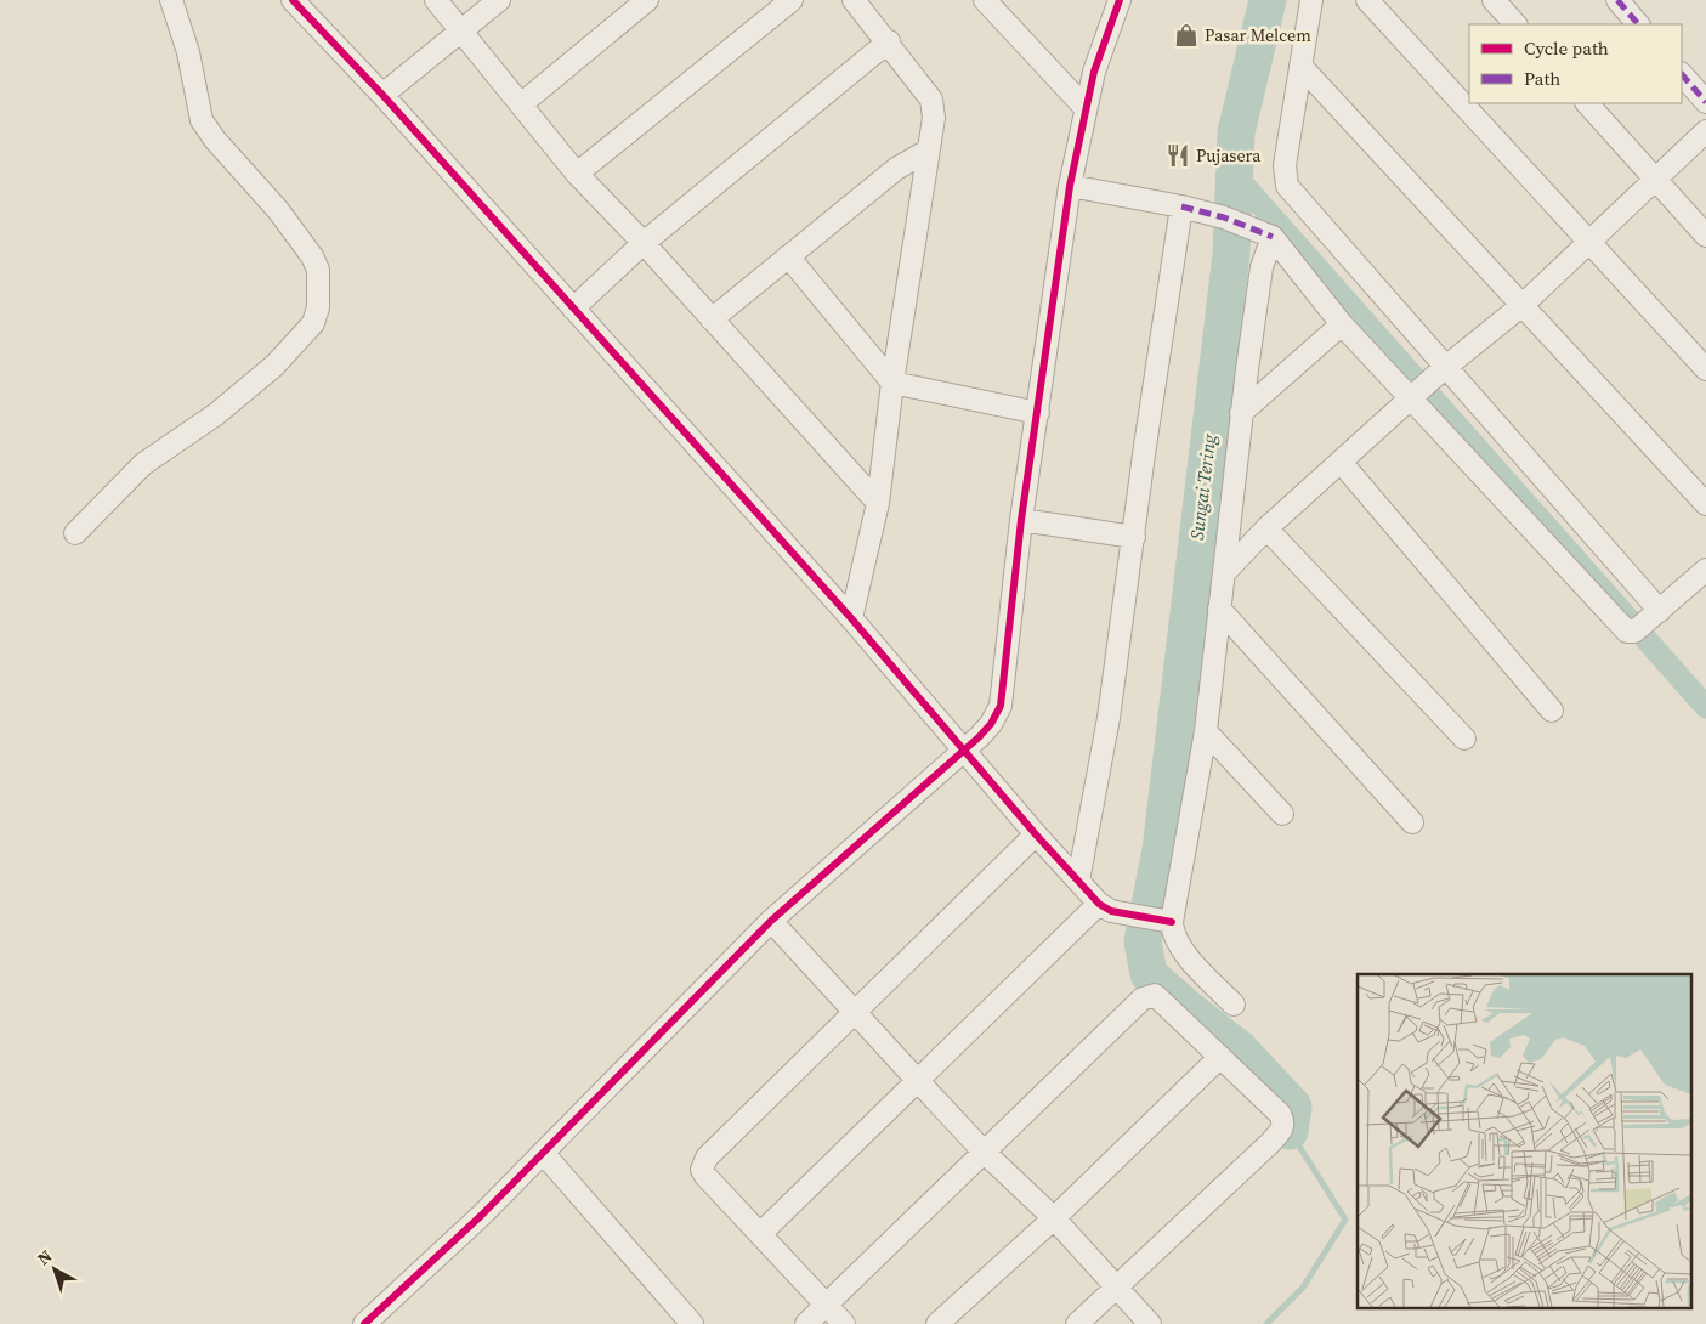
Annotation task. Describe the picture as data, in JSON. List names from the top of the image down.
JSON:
{
  "water": ["Sungai Tering"],
  "places": {
    "shop": ["Pasar Melcem"],
    "restaurant": ["Pujasera"]
  },
  "legend": ["Cycle path", "Path"],
  "north": "top left"
}
